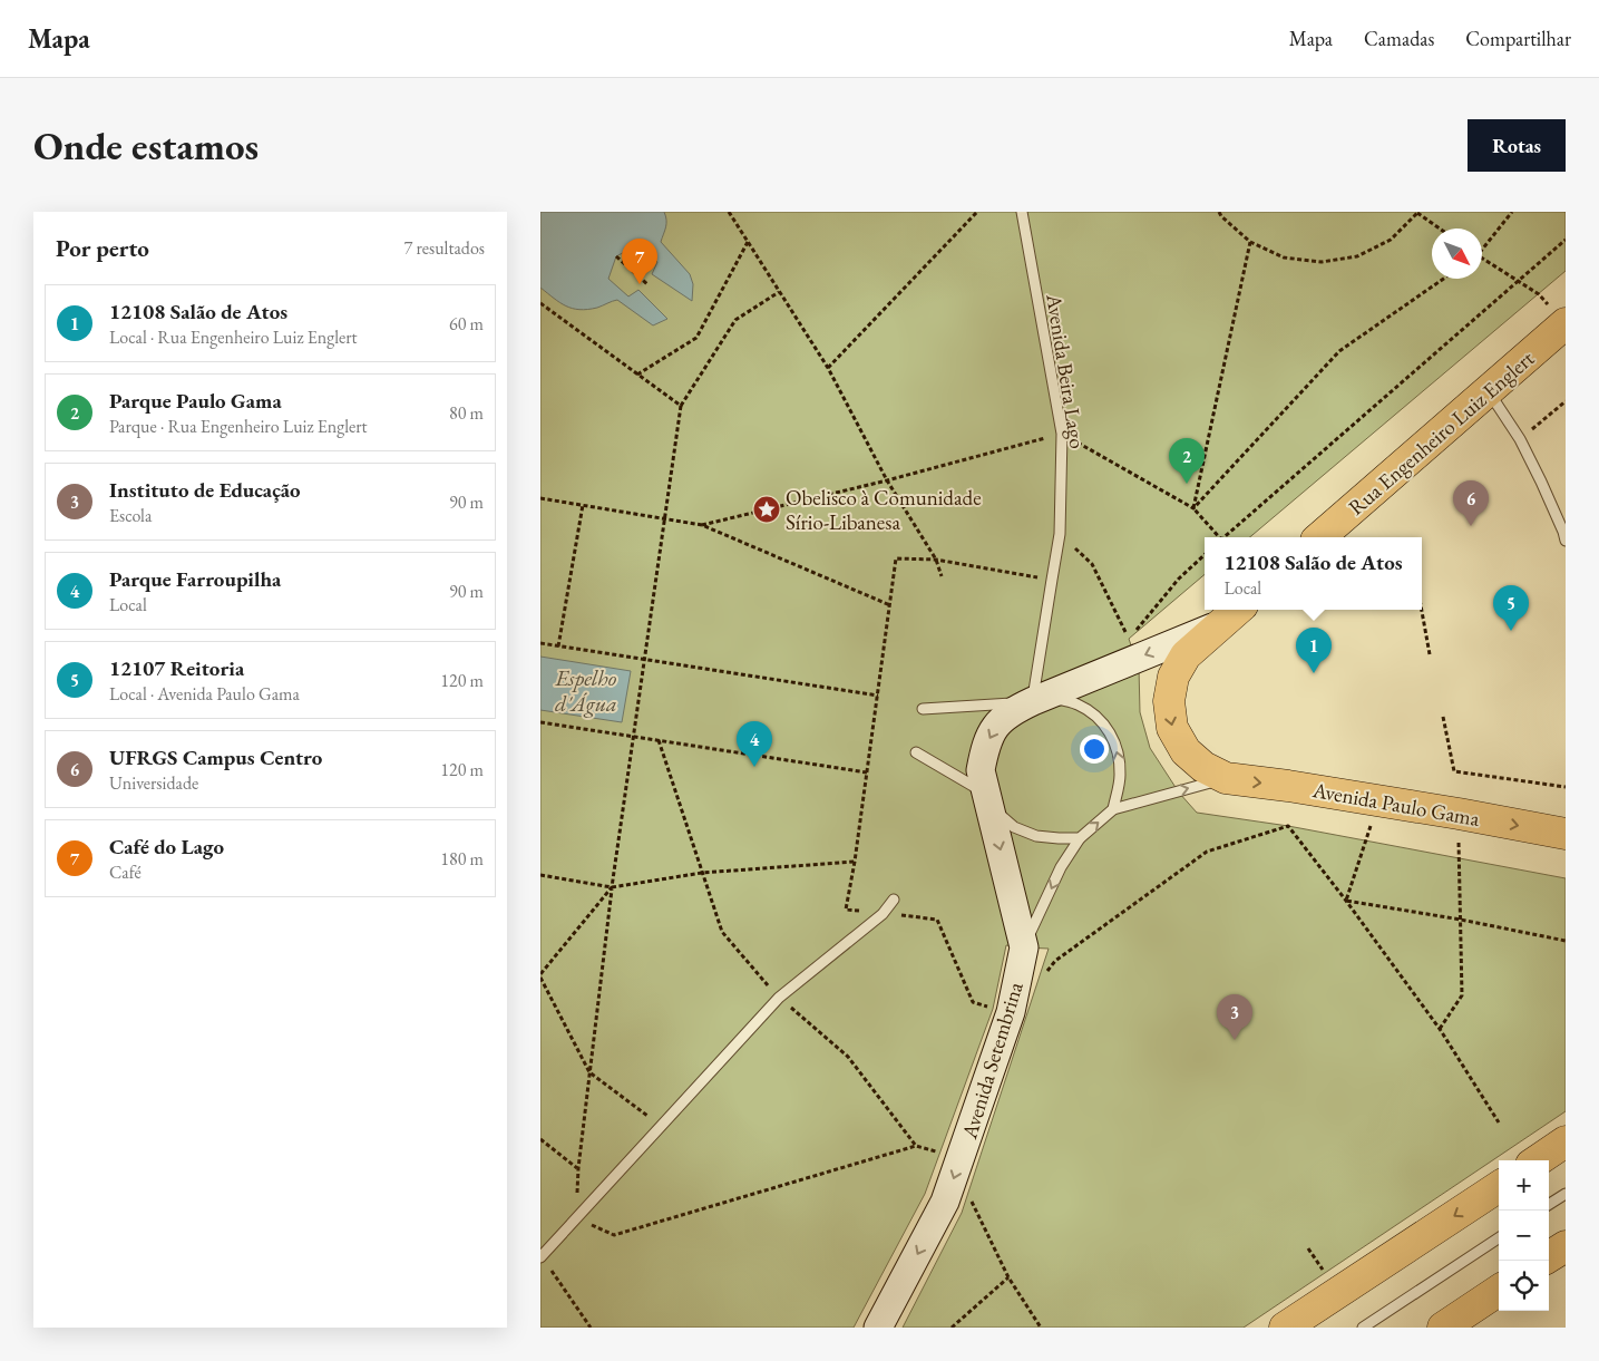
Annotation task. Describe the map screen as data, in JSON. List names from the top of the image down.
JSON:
{
  "streets": {
    "main road": ["Rua Engenheiro Luiz Englert", "Avenida Paulo Gama"],
    "street": ["Avenida Setembrina"],
    "lane": ["Avenida Beira Lago"]
  },
  "crossings": [
    ["Avenida Beira Lago", "Avenida Paulo Gama"],
    ["Avenida Beira Lago", "Avenida Setembrina"],
    ["Avenida Paulo Gama", "Avenida Setembrina"]
  ],
  "water": ["Espelho d'Água"],
  "places": {
    "place": ["Obelisco à Comunidade Sírio-Libanesa"]
  },
  "north": "bottom right",
  "page": {
    "header": "Mapa",
    "nav": ["Mapa", "Camadas", "Compartilhar"],
    "buttons": "Rotas",
    "title": "Onde estamos",
    "heading": ["Por perto", "7 resultados"],
    "pins": [
      "7",
      "2",
      "6",
      "5",
      "1",
      "4",
      "3"
    ],
    "list": [
      {
        "mark": "1",
        "name": "12108 Salão de Atos",
        "note": "Local · Rua Engenheiro Luiz Englert",
        "value": "60 m"
      },
      {
        "mark": "2",
        "name": "Parque Paulo Gama",
        "note": "Parque · Rua Engenheiro Luiz Englert",
        "value": "80 m"
      },
      {
        "mark": "3",
        "name": "Instituto de Educação",
        "note": "Escola",
        "value": "90 m"
      },
      {
        "mark": "4",
        "name": "Parque Farroupilha",
        "note": "Local",
        "value": "90 m"
      },
      {
        "mark": "5",
        "name": "12107 Reitoria",
        "note": "Local · Avenida Paulo Gama",
        "value": "120 m"
      },
      {
        "mark": "6",
        "name": "UFRGS Campus Centro",
        "note": "Universidade",
        "value": "120 m"
      },
      {
        "mark": "7",
        "name": "Café do Lago",
        "note": "Café",
        "value": "180 m"
      }
    ],
    "popup": ["12108 Salão de Atos", "Local"],
    "map_buttons": ["+", "−"]
  }
}
